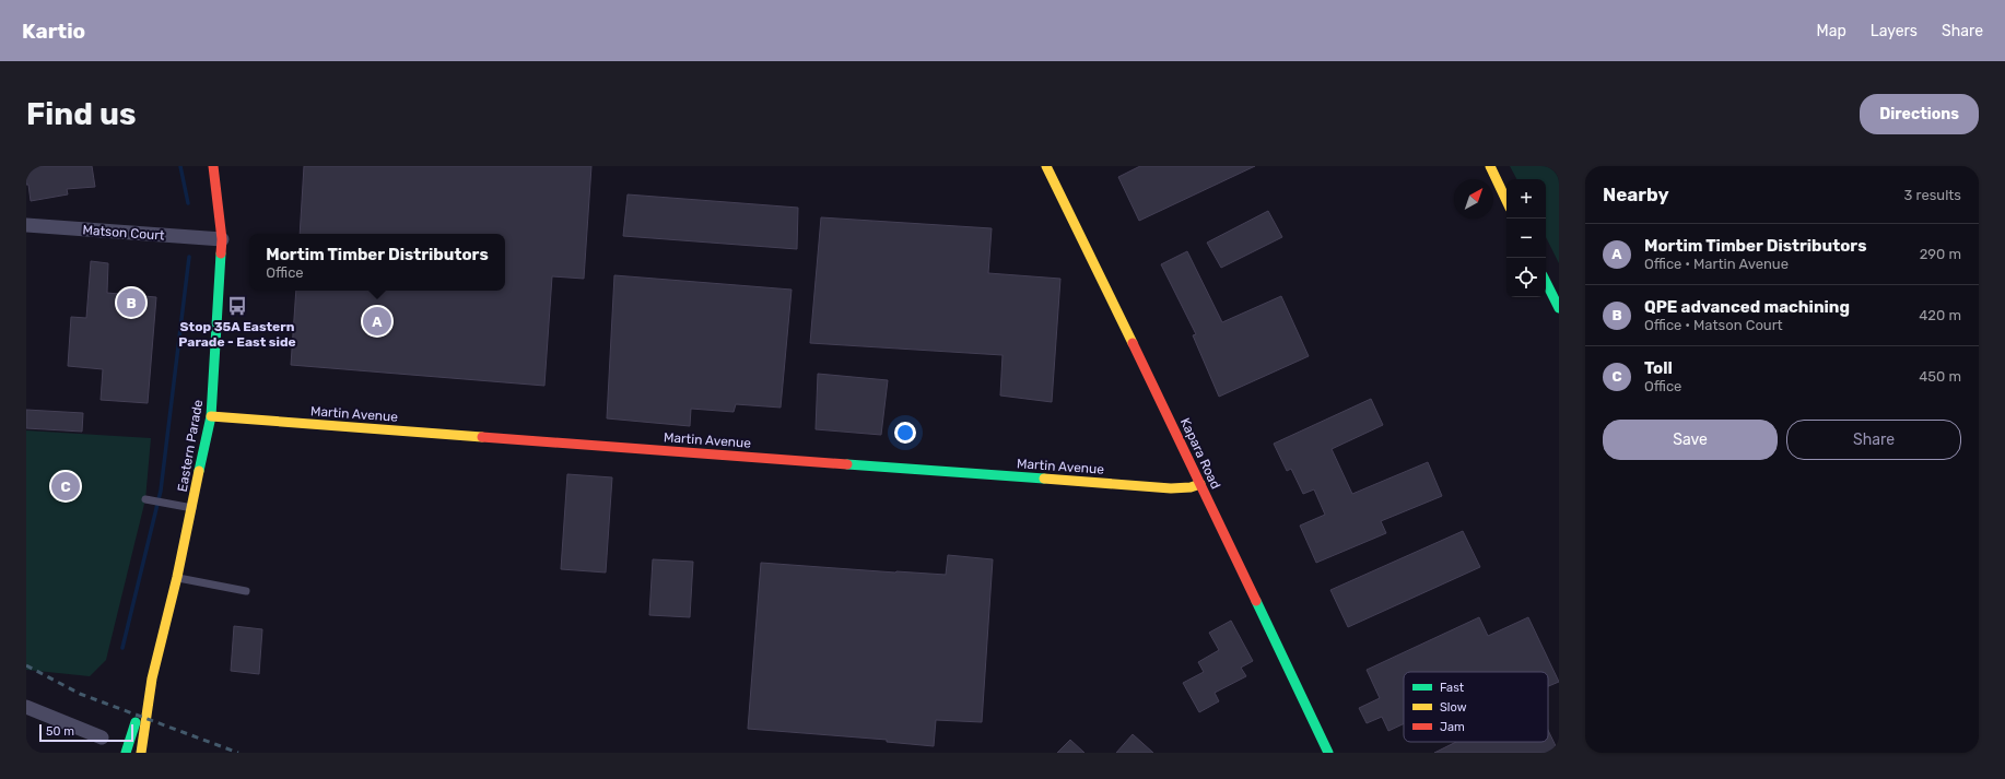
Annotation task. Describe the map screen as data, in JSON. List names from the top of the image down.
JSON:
{
  "streets": {
    "street": [
      "Matson Court",
      "Martin Avenue",
      "Eastern Parade",
      "Kapara Road"
    ]
  },
  "crossings": [
    ["Matson Court", "Eastern Parade"],
    ["Martin Avenue", "Eastern Parade"],
    ["Martin Avenue", "Kapara Road"]
  ],
  "places": {
    "bus stop": ["Stop 35A Eastern Parade - East side"]
  },
  "legend": ["Fast", "Slow", "Jam"],
  "scale_bar": "50 m",
  "north": "top right",
  "page": {
    "header": "Kartio",
    "nav": ["Map", "Layers", "Share"],
    "buttons": [
      "Directions",
      ["Save", "Share"]
    ],
    "title": "Find us",
    "heading": ["Nearby", "3 results"],
    "map_buttons": ["+", "−"],
    "list": [
      {
        "mark": "A",
        "name": "Mortim Timber Distributors",
        "note": "Office · Martin Avenue",
        "value": "290 m"
      },
      {
        "mark": "B",
        "name": "QPE advanced machining",
        "note": "Office · Matson Court",
        "value": "420 m"
      },
      {
        "mark": "C",
        "name": "Toll",
        "note": "Office",
        "value": "450 m"
      }
    ],
    "popup": ["Mortim Timber Distributors", "Office"],
    "pins": ["B", "A", "C"],
    "scale": "50 m"
  }
}
